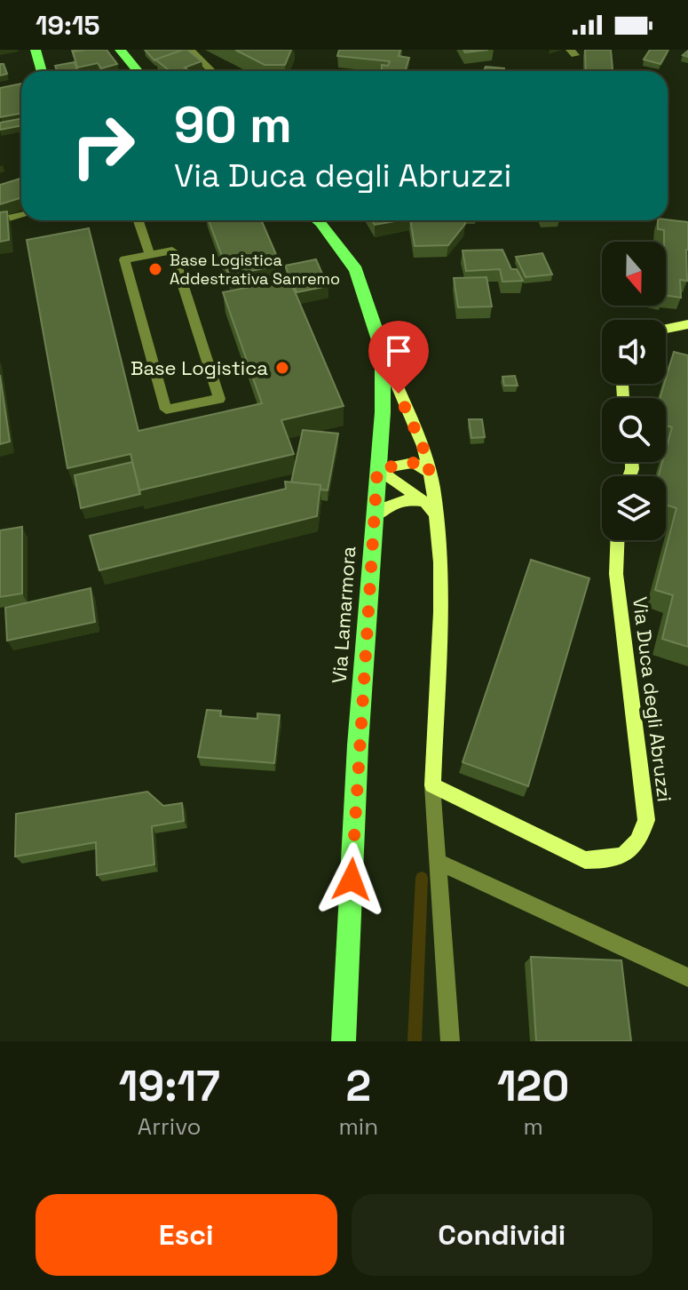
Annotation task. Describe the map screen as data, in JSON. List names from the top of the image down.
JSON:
{
  "streets": {
    "main road": ["Via Lamarmora"],
    "street": ["Via Duca degli Abruzzi"]
  },
  "places": ["Base Logistica Addestrativa Sanremo", "Base Logistica"],
  "north": "bottom",
  "page": {
    "status": "19:15",
    "turn": ["90 m", "Via Duca degli Abruzzi"],
    "eta": [
      "19:17",
      "Arrivo",
      "2",
      "min",
      "120",
      "m"
    ],
    "buttons": ["Esci", "Condividi"]
  }
}
